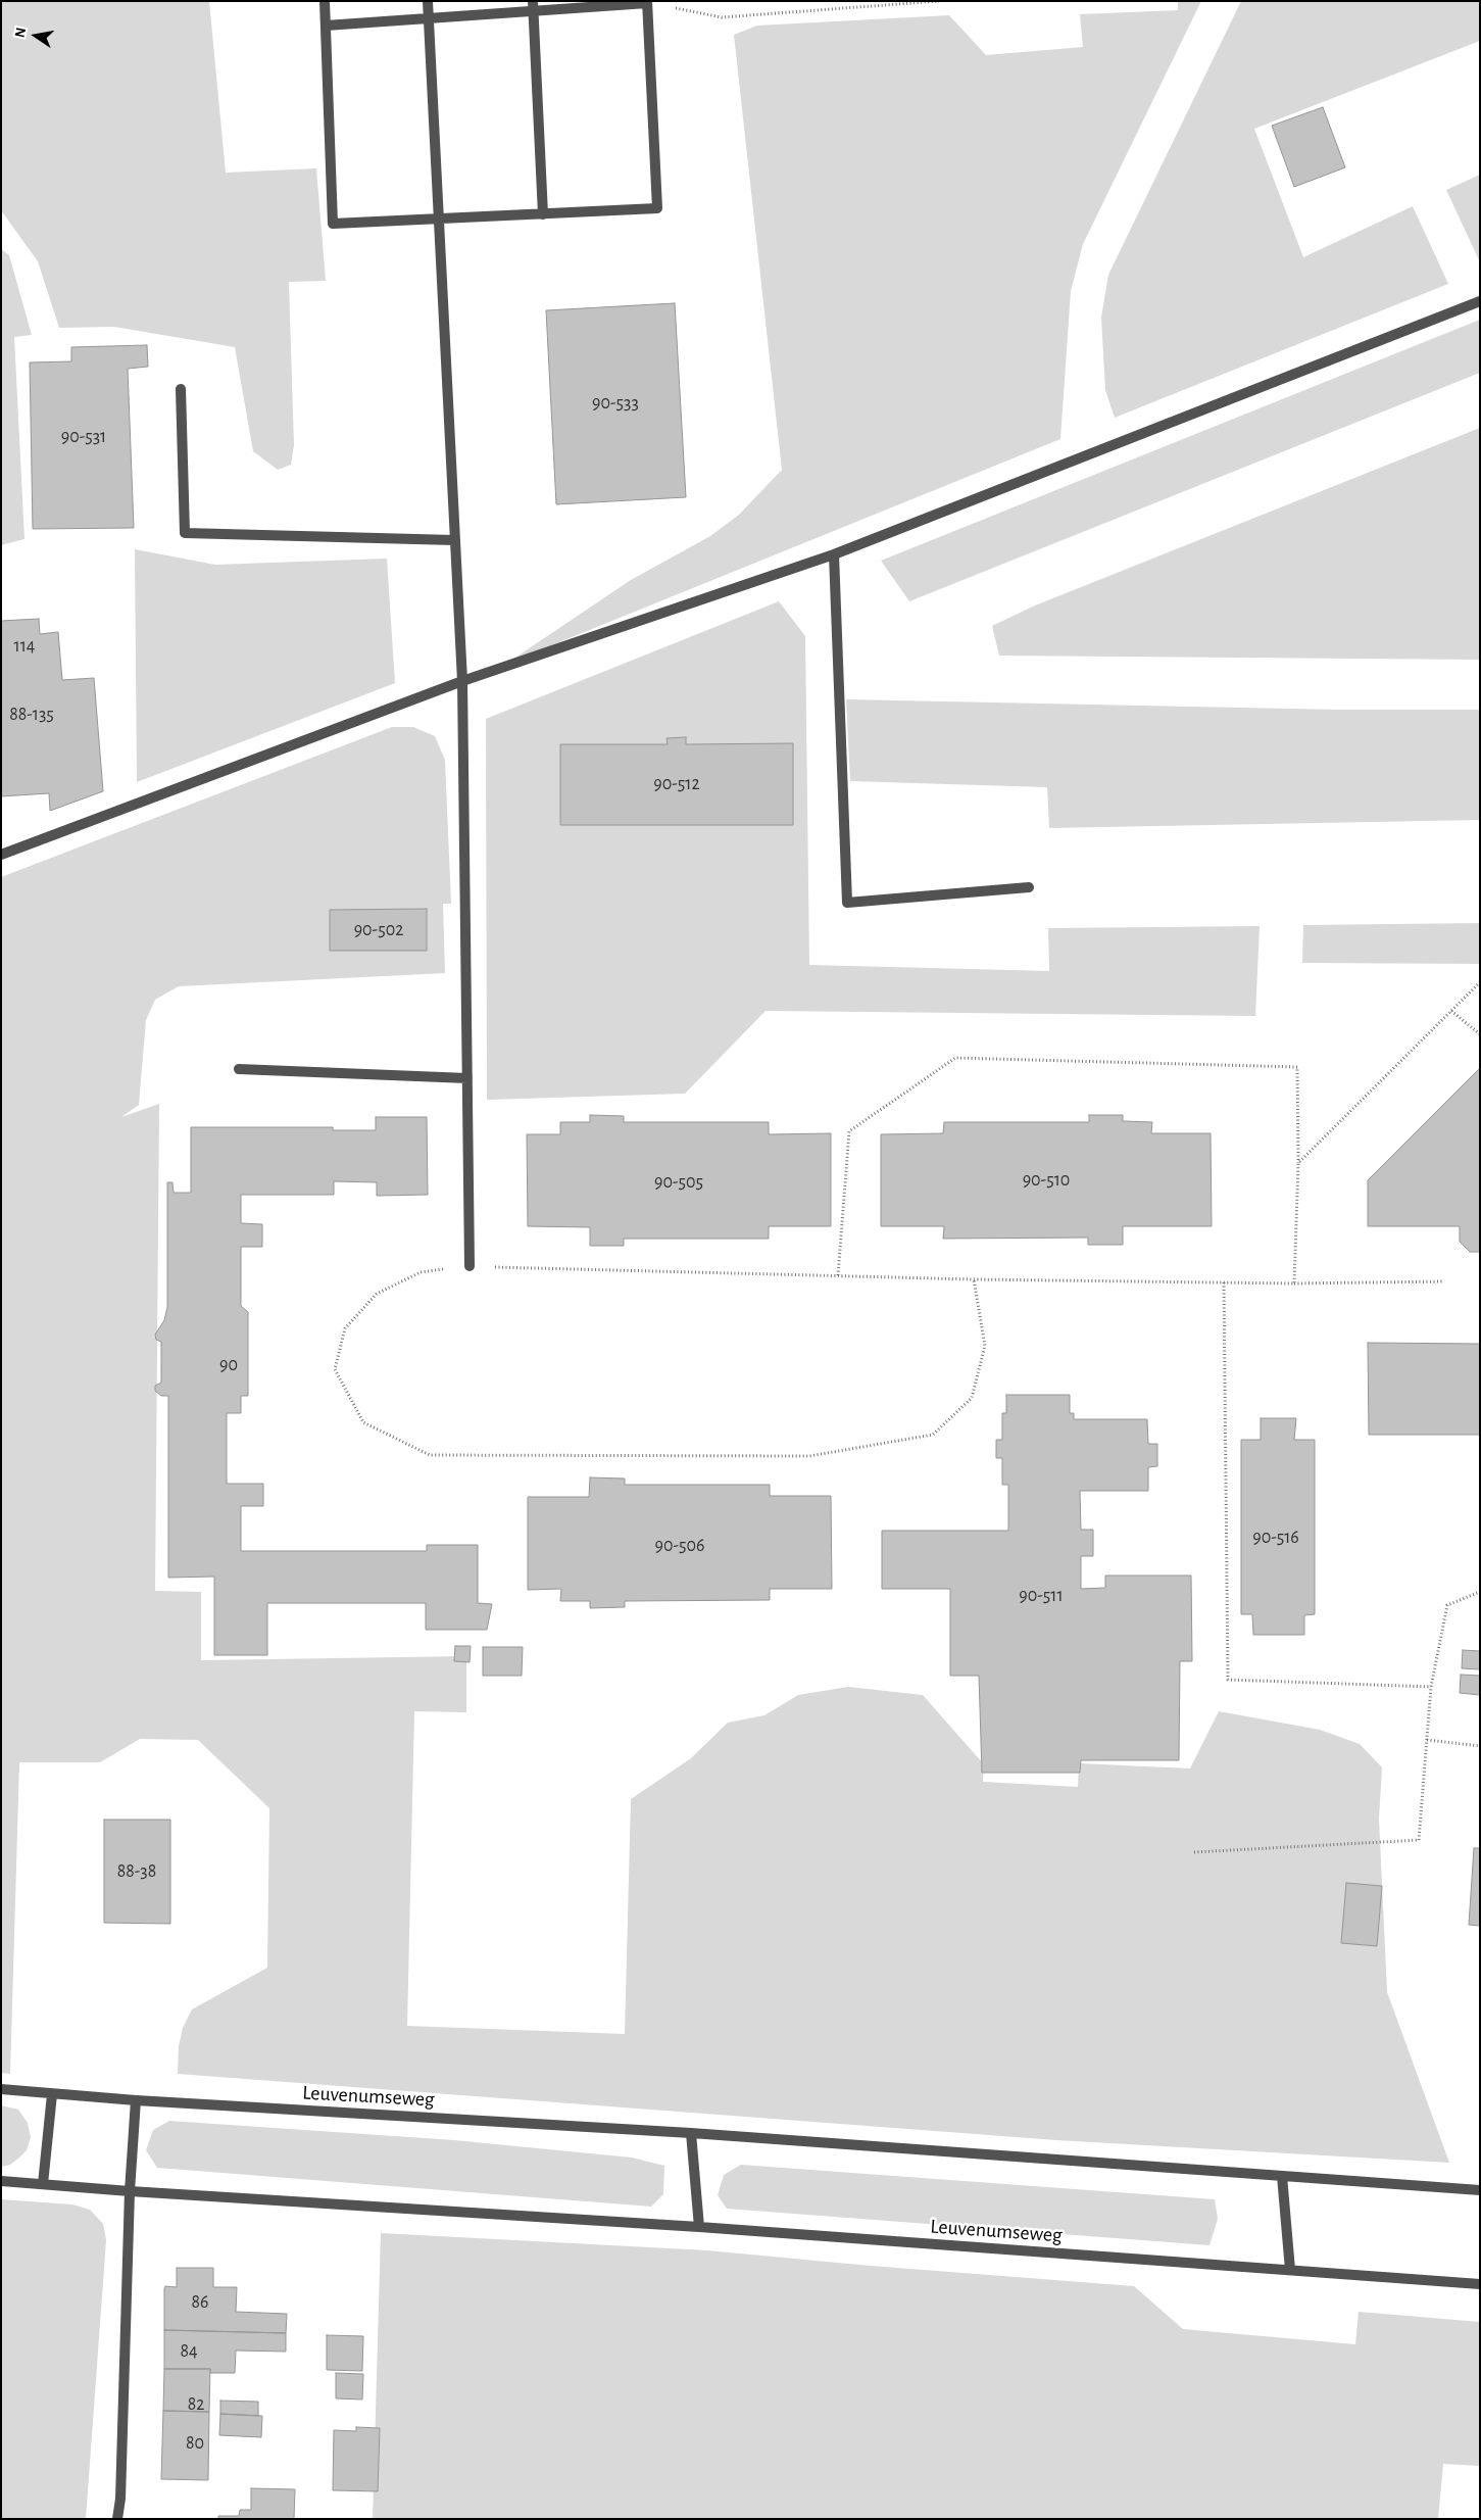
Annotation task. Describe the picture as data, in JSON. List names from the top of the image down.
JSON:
{
  "streets": {
    "street": ["Leuvenumseweg"]
  },
  "house_numbers": [
    "90-533",
    "90-531",
    "114",
    "88-135",
    "90-512",
    "90-502",
    "90-510",
    "90-505",
    "90",
    "90-516",
    "90-506",
    "90-511",
    "88-38",
    "86",
    "84",
    "82",
    "80"
  ],
  "north": "left"
}
